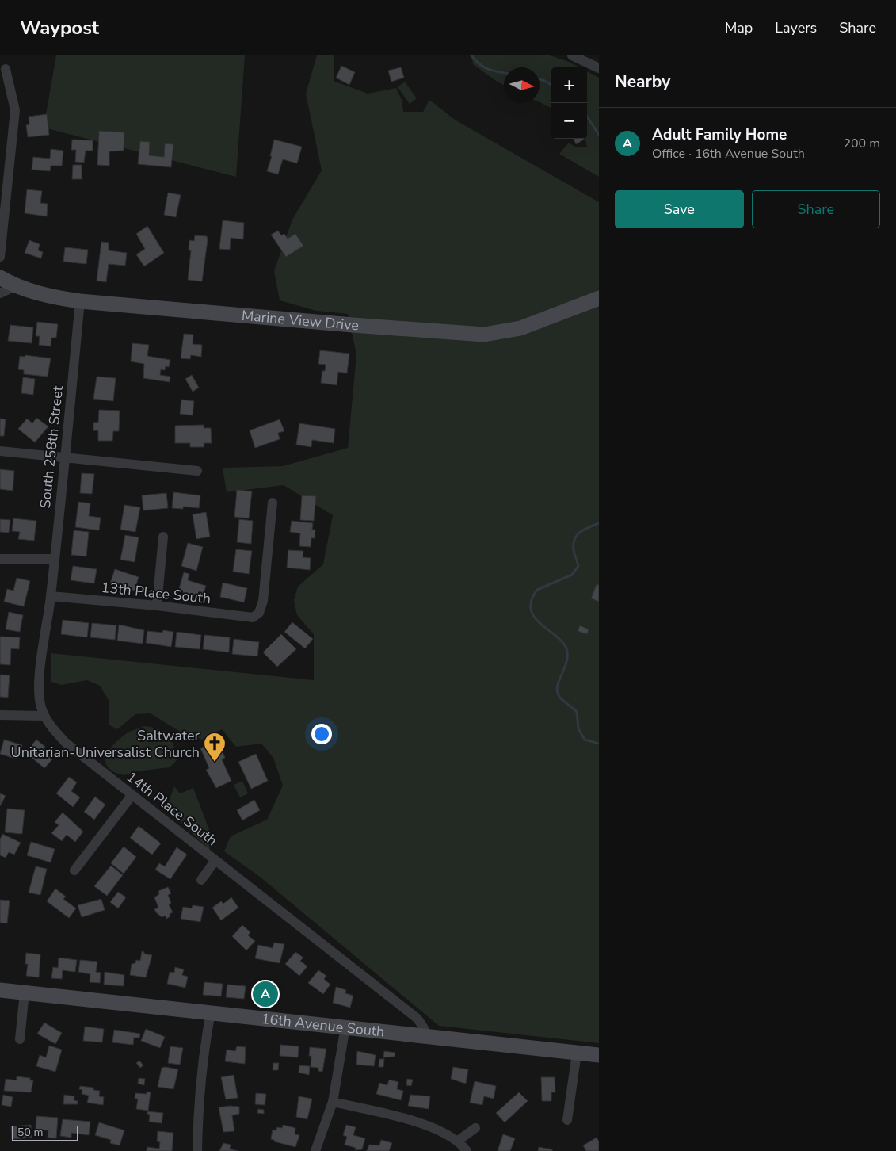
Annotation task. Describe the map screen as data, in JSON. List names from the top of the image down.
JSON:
{
  "streets": {
    "main road": ["Marine View Drive", "16th Avenue South"],
    "street": ["South 258th Street", "13th Place South", "14th Place South"]
  },
  "crossings": [
    ["Marine View Drive", "South 258th Street"],
    ["South 258th Street", "13th Place South"],
    ["South 258th Street", "14th Place South"],
    ["13th Place South", "14th Place South"],
    ["14th Place South", "16th Avenue South"]
  ],
  "places": {
    "church": ["Saltwater Unitarian-Universalist Church"]
  },
  "scale_bar": "50 m",
  "north": "right",
  "page": {
    "header": "Waypost",
    "nav": ["Map", "Layers", "Share"],
    "heading": "Nearby",
    "map_buttons": ["+", "−"],
    "list": [
      {
        "mark": "A",
        "name": "Adult Family Home",
        "note": "Office · 16th Avenue South",
        "value": "200 m"
      }
    ],
    "buttons": ["Save", "Share"],
    "pins": "A",
    "scale": "50 m"
  }
}
